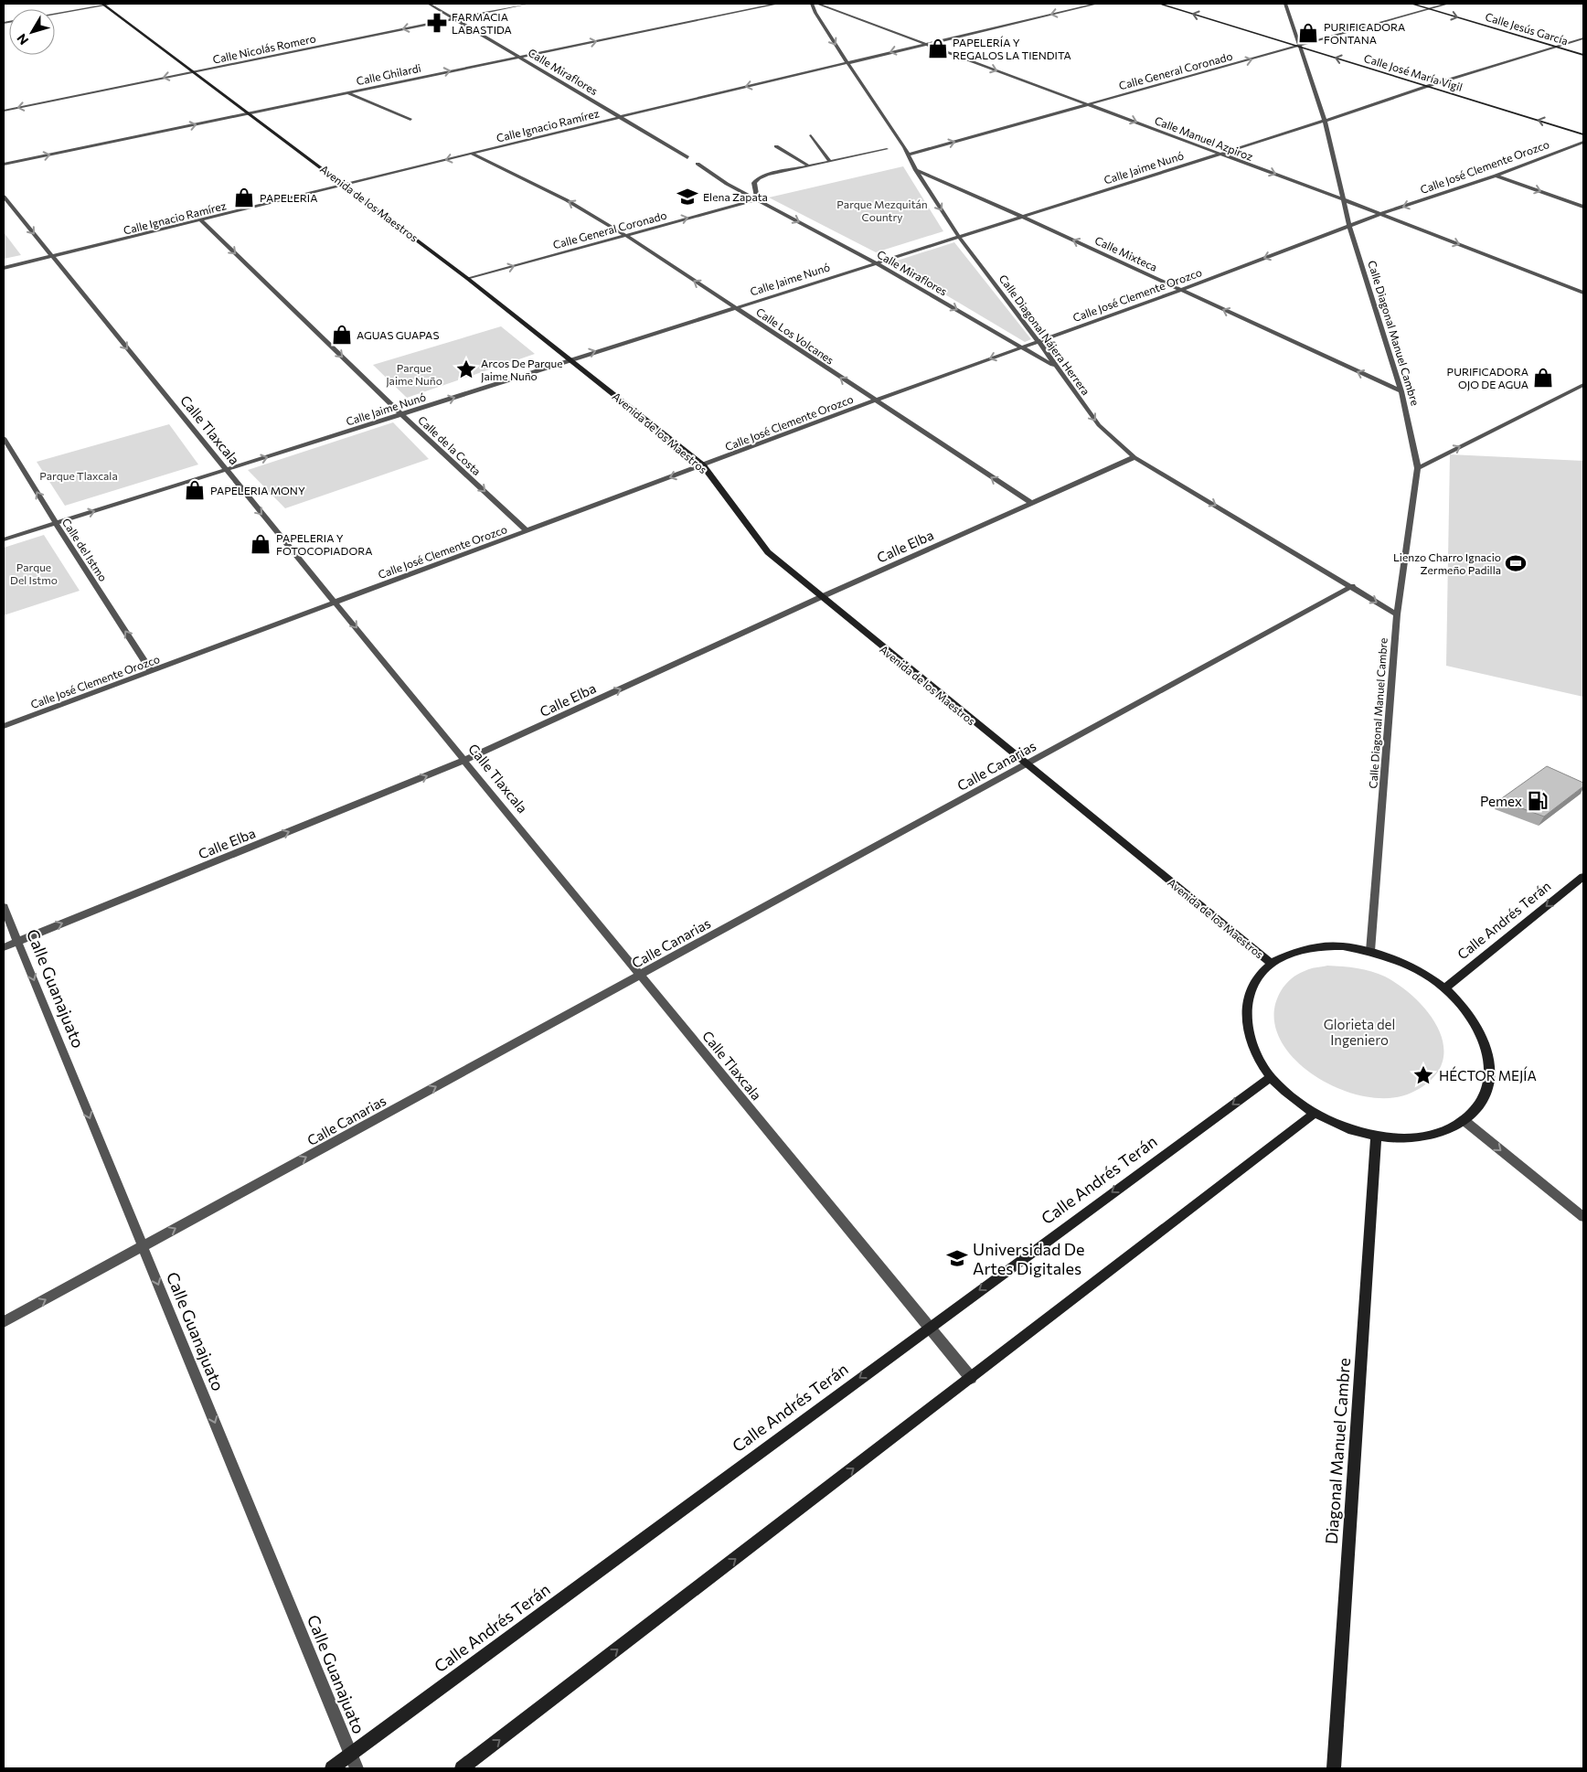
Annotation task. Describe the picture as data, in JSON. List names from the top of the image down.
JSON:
{
  "streets": {
    "street": [
      "Calle Jesús García",
      "Calle Nicolás Romero",
      "Calle General Coronado",
      "Calle Miraflores",
      "Calle José María Vigil",
      "Calle Ghilardi",
      "Calle Ignacio Ramírez",
      "Calle Manuel Azpiroz",
      "Calle José Clemente Orozco",
      "Calle Jaime Nunó",
      "Avenida de los Maestros",
      "Calle Mixteca",
      "Calle Diagonal Manuel Cambre",
      "Calle Diagonal Nájera Herrera",
      "Calle Los Volcanes",
      "Calle Tlaxcala",
      "Calle de la Costa",
      "Calle Elba",
      "Calle del Istmo",
      "Calle Canarias",
      "Calle Andrés Terán",
      "Calle Guanajuato",
      "Diagonal Manuel Cambre"
    ]
  },
  "crossings": [
    ["Calle Jesús García", "Calle General Coronado"],
    ["Calle Jesús García", "Calle Jaime Nunó"],
    ["Calle Nicolás Romero", "Calle Miraflores"],
    ["Calle Nicolás Romero", "Avenida de los Maestros"],
    ["Calle General Coronado", "Calle Miraflores"],
    ["Calle General Coronado", "Calle José María Vigil"],
    ["Calle General Coronado", "Calle Manuel Azpiroz"],
    ["Calle General Coronado", "Avenida de los Maestros"],
    ["Calle General Coronado", "Calle Diagonal Manuel Cambre"],
    ["Calle General Coronado", "Calle Diagonal Nájera Herrera"],
    ["Calle General Coronado", "Calle Los Volcanes"],
    ["Calle Miraflores", "Calle Ghilardi"],
    ["Calle Miraflores", "Calle Ignacio Ramírez"],
    ["Calle Miraflores", "Calle José Clemente Orozco"],
    ["Calle Miraflores", "Calle Jaime Nunó"],
    ["Calle Miraflores", "Calle Diagonal Nájera Herrera"],
    ["Calle José María Vigil", "Calle Jaime Nunó"],
    ["Calle José María Vigil", "Calle Diagonal Manuel Cambre"],
    ["Calle Ghilardi", "Avenida de los Maestros"],
    ["Calle Ignacio Ramírez", "Calle Manuel Azpiroz"],
    ["Calle Ignacio Ramírez", "Avenida de los Maestros"],
    ["Calle Ignacio Ramírez", "Calle Diagonal Nájera Herrera"],
    ["Calle Ignacio Ramírez", "Calle Los Volcanes"],
    ["Calle Ignacio Ramírez", "Calle Tlaxcala"],
    ["Calle Ignacio Ramírez", "Calle de la Costa"],
    ["Calle Manuel Azpiroz", "Calle José Clemente Orozco"],
    ["Calle Manuel Azpiroz", "Calle Jaime Nunó"],
    ["Calle Manuel Azpiroz", "Calle Diagonal Manuel Cambre"],
    ["Calle José Clemente Orozco", "Avenida de los Maestros"],
    ["Calle José Clemente Orozco", "Calle Mixteca"],
    ["Calle José Clemente Orozco", "Calle Diagonal Manuel Cambre"],
    ["Calle José Clemente Orozco", "Calle Diagonal Nájera Herrera"],
    ["Calle José Clemente Orozco", "Calle Los Volcanes"],
    ["Calle José Clemente Orozco", "Calle Tlaxcala"],
    ["Calle José Clemente Orozco", "Calle de la Costa"],
    ["Calle José Clemente Orozco", "Calle del Istmo"],
    ["Calle Jaime Nunó", "Avenida de los Maestros"],
    ["Calle Jaime Nunó", "Calle Mixteca"],
    ["Calle Jaime Nunó", "Calle Diagonal Manuel Cambre"],
    ["Calle Jaime Nunó", "Calle Diagonal Nájera Herrera"],
    ["Calle Jaime Nunó", "Calle Los Volcanes"],
    ["Calle Jaime Nunó", "Calle Tlaxcala"],
    ["Calle Jaime Nunó", "Calle de la Costa"],
    ["Calle Jaime Nunó", "Calle del Istmo"],
    ["Avenida de los Maestros", "Calle Elba"],
    ["Avenida de los Maestros", "Calle Canarias"],
    ["Calle Mixteca", "Calle Diagonal Manuel Cambre"],
    ["Calle Mixteca", "Calle Diagonal Nájera Herrera"],
    ["Calle Diagonal Manuel Cambre", "Calle Diagonal Nájera Herrera"],
    ["Calle Diagonal Nájera Herrera", "Calle Elba"],
    ["Calle Diagonal Nájera Herrera", "Calle Canarias"],
    ["Calle Los Volcanes", "Calle Elba"],
    ["Calle Tlaxcala", "Calle Elba"],
    ["Calle Tlaxcala", "Calle Canarias"],
    ["Calle Tlaxcala", "Calle Andrés Terán"],
    ["Calle Elba", "Calle Guanajuato"],
    ["Calle Canarias", "Calle Guanajuato"],
    ["Calle Andrés Terán", "Calle Guanajuato"]
  ],
  "one_way": [
    "Calle Jesús García",
    "Calle Nicolás Romero",
    "Calle General Coronado",
    "Calle Miraflores",
    "Calle José María Vigil",
    "Calle Ghilardi",
    "Calle Ignacio Ramírez",
    "Calle Manuel Azpiroz",
    "Calle José Clemente Orozco",
    "Calle Jaime Nunó",
    "Calle Mixteca",
    "Calle Diagonal Nájera Herrera",
    "Calle Los Volcanes",
    "Calle Tlaxcala",
    "Calle de la Costa",
    "Calle Elba",
    "Calle del Istmo",
    "Calle Canarias",
    "Calle Guanajuato"
  ],
  "parks": [
    "Parque Mezquitán Country",
    "Parque Jaime Nuño",
    "Parque Tlaxcala",
    "Parque Del Istmo",
    "Glorieta del Ingeniero"
  ],
  "places": {
    "pharmacy": ["FARMACIA LABASTIDA"],
    "shop": [
      "PURIFICADORA FONTANA",
      "PAPELERÍA Y REGALOS LA TIENDITA",
      "PAPELERIA",
      "AGUAS GUAPAS",
      "PURIFICADORA OJO DE AGUA",
      "PAPELERIA MONY",
      "PAPELERIA Y FOTOCOPIADORA"
    ],
    "school or university": ["Elena Zapata", "Universidad De Artes Digitales"],
    "place": ["Arcos De Parque Jaime Nuño", "HÉCTOR MEJÍA"],
    "sports": ["Lienzo Charro Ignacio Zermeño Padilla"],
    "fuel station": ["Pemex"]
  },
  "north": "bottom left"
}
